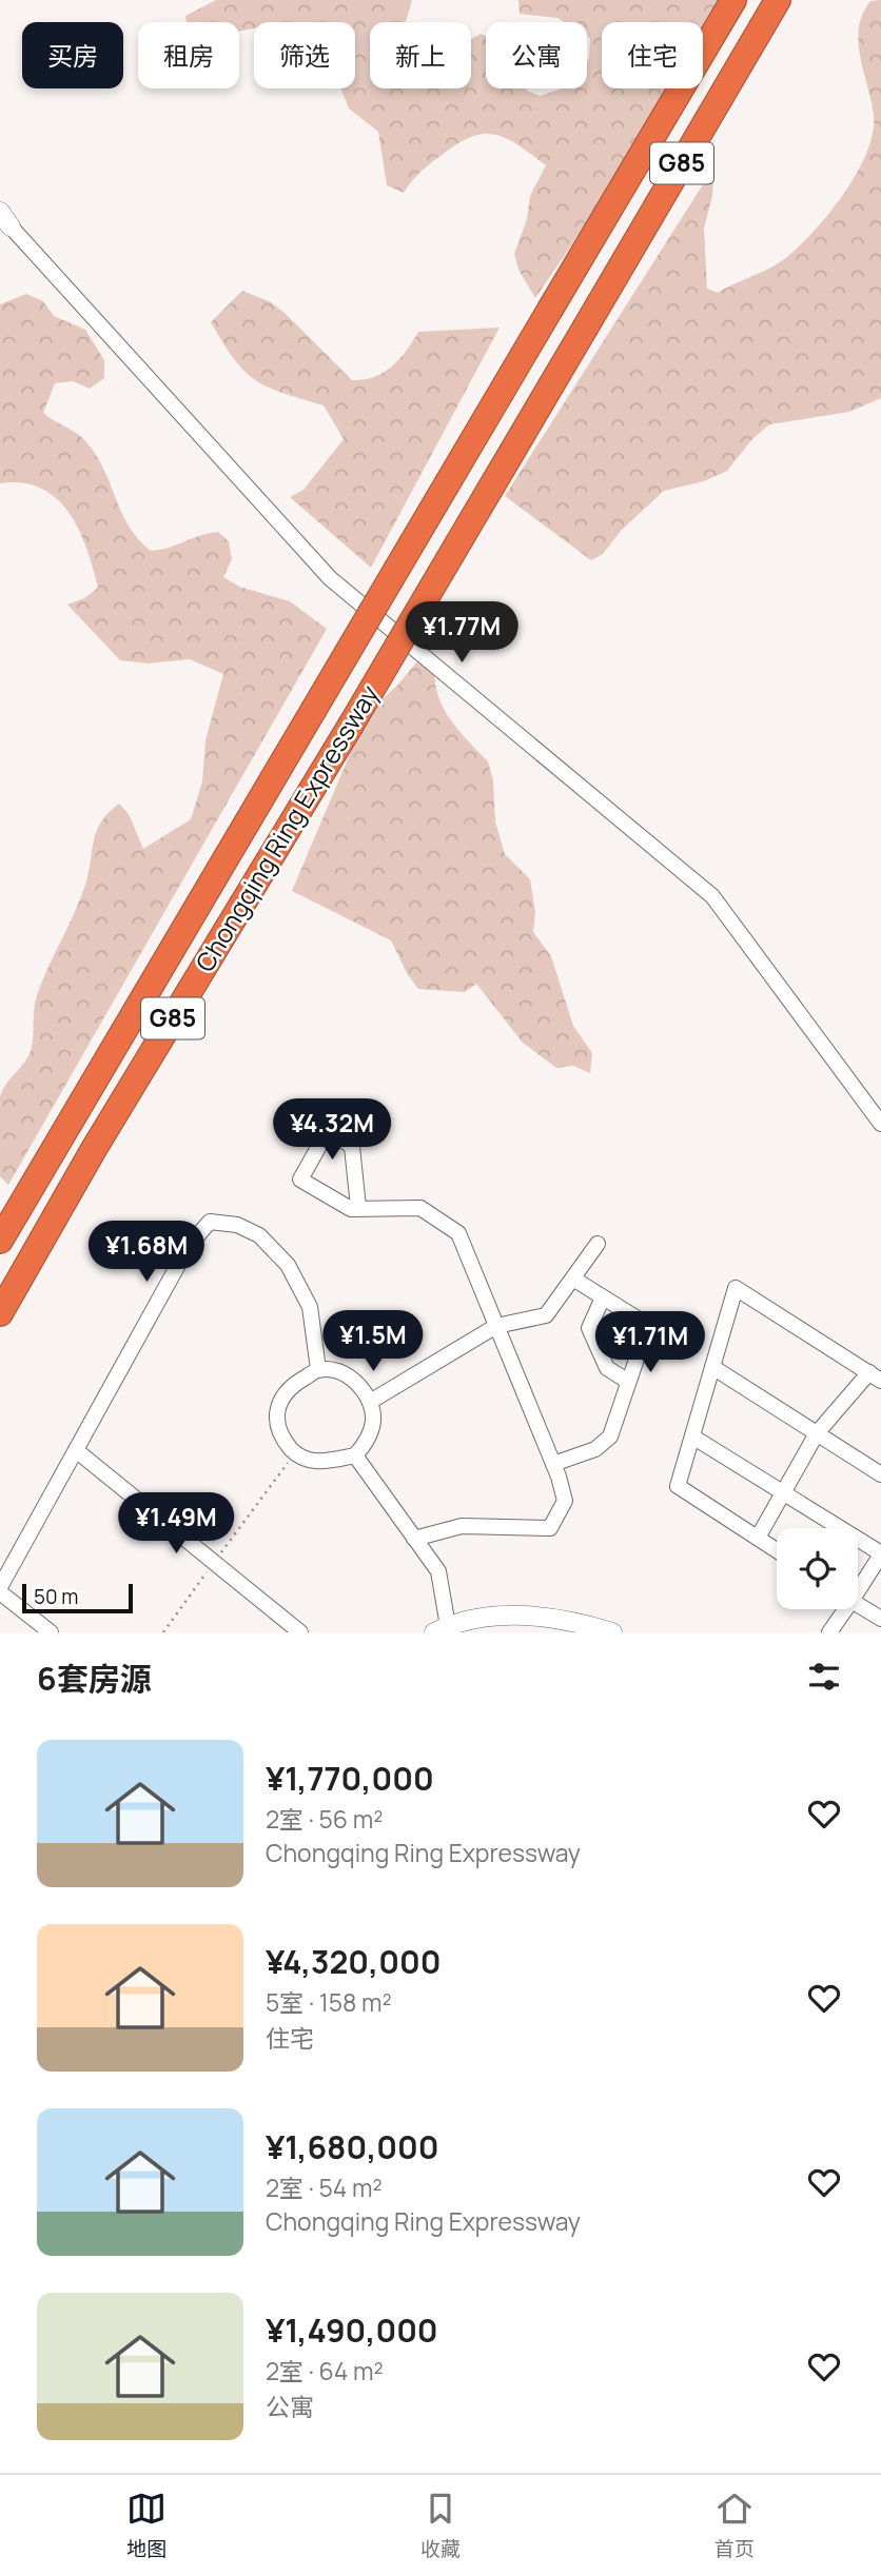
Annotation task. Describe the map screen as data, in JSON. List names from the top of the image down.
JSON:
{
  "streets": {
    "highway": ["G85", "Chongqing Ring Expressway"]
  },
  "scale_bar": "50 m",
  "page": {
    "chip": [
      "买房",
      "租房",
      "筛选",
      "新上",
      "公寓",
      "住宅"
    ],
    "price": [
      "¥1.77M",
      "¥4.32M",
      "¥1.68M",
      "¥1.5M",
      "¥1.71M",
      "¥1.49M"
    ],
    "scale": "50 m",
    "heading": "6套房源",
    "list": [
      {
        "name": "¥1,770,000",
        "note": "2室 · 56 m² · Chongqing Ring Expressway"
      },
      {
        "name": "¥4,320,000",
        "note": "5室 · 158 m² · 住宅"
      },
      {
        "name": "¥1,680,000",
        "note": "2室 · 54 m² · Chongqing Ring Expressway"
      },
      {
        "name": "¥1,490,000",
        "note": "2室 · 64 m² · 公寓"
      }
    ],
    "tabs": ["地图", "收藏", "首页"]
  }
}
